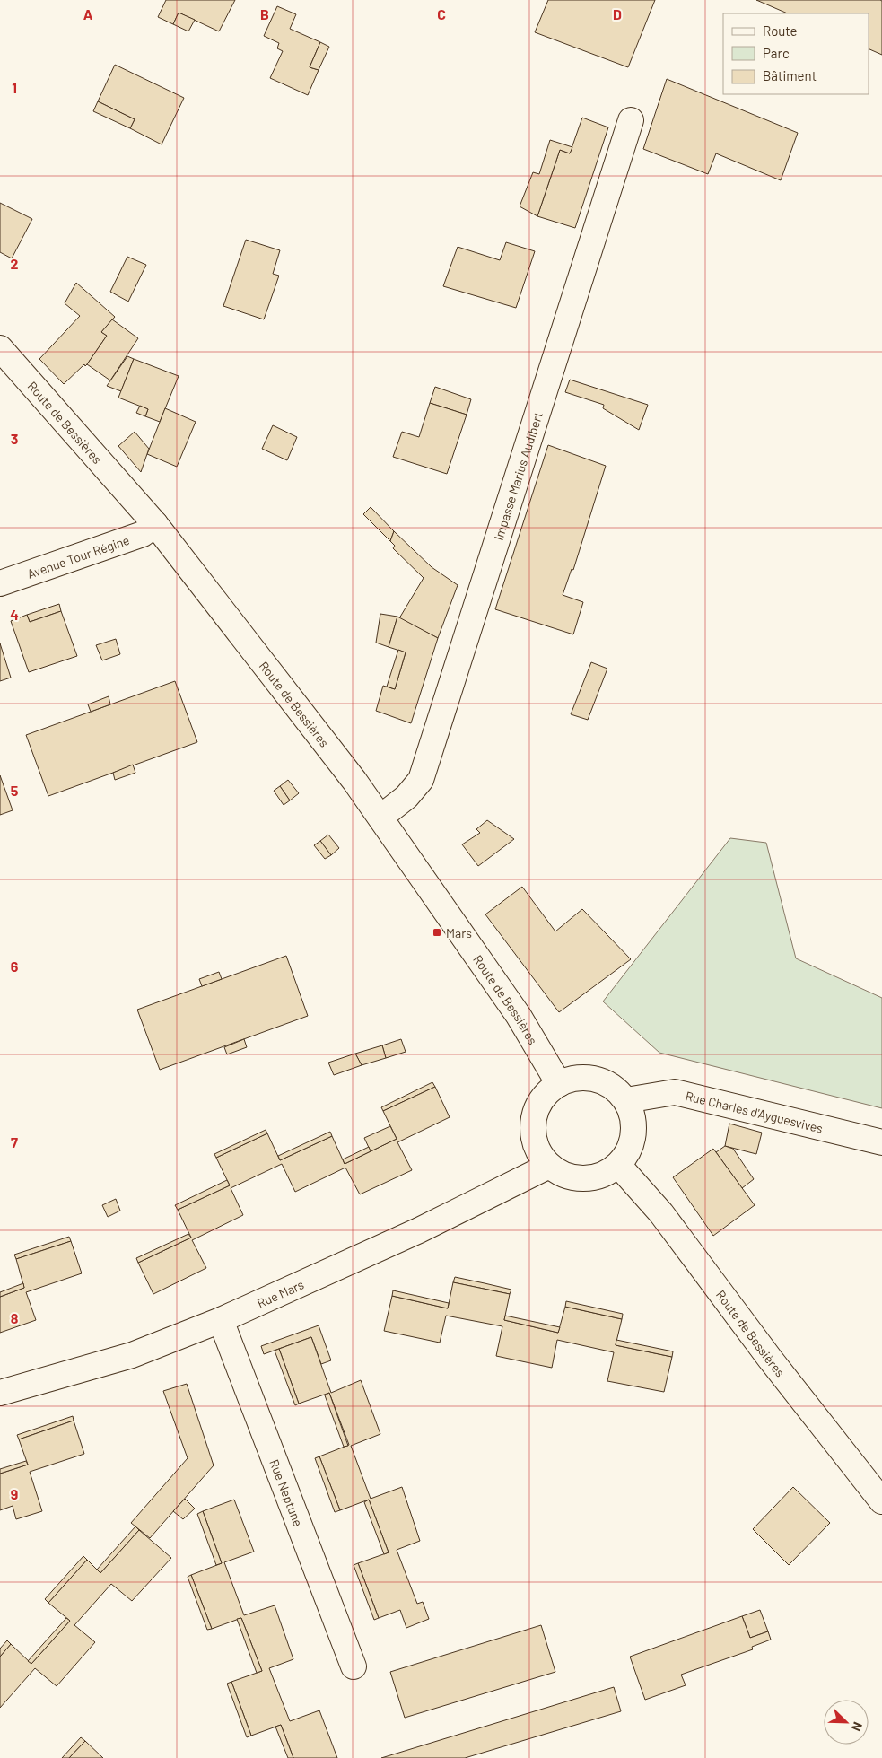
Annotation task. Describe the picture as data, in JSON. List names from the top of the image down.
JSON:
{
  "streets": {
    "street": [
      "Route de Bessières",
      "Impasse Marius Audibert",
      "Avenue Tour Régine",
      "Rue Charles d'Ayguesvives",
      "Rue Mars",
      "Rue Neptune"
    ]
  },
  "crossings": [
    ["Route de Bessières", "Impasse Marius Audibert"],
    ["Route de Bessières", "Avenue Tour Régine"],
    ["Route de Bessières", "Rue Charles d'Ayguesvives"],
    ["Route de Bessières", "Rue Mars"],
    ["Rue Charles d'Ayguesvives", "Rue Mars"],
    ["Rue Mars", "Rue Neptune"]
  ],
  "places": {
    "transit": ["Mars"]
  },
  "legend": ["Route", "Parc", "Bâtiment"],
  "north": "bottom right",
  "grid": {
    "columns": [
      "A",
      "B",
      "C",
      "D"
    ],
    "rows": [
      "1",
      "2",
      "3",
      "4",
      "5",
      "6",
      "7",
      "8",
      "9"
    ]
  }
}
